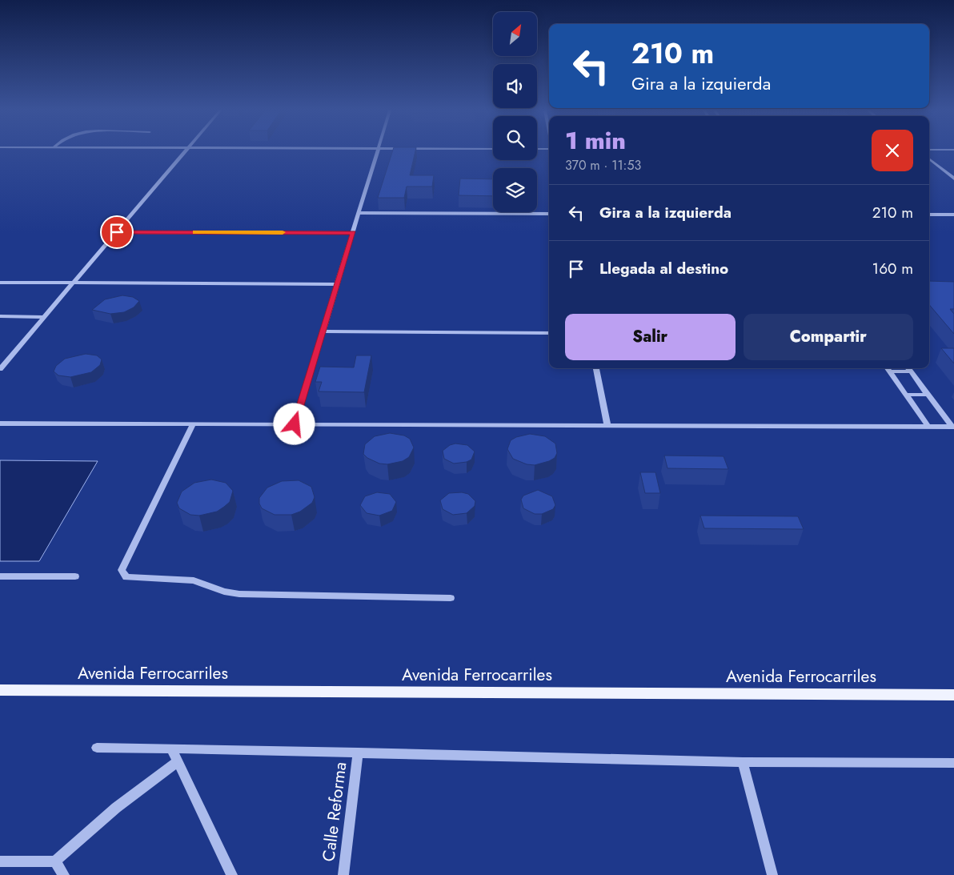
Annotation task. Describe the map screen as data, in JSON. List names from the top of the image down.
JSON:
{
  "streets": {
    "main road": ["Avenida Ferrocarriles"],
    "street": ["Calle Reforma"]
  },
  "north": "top right",
  "page": {
    "turn": ["210 m", "Gira a la izquierda"],
    "heading": ["1 min", "370 m · 11:53"],
    "list": [
      {
        "name": "Gira a la izquierda",
        "value": "210 m"
      },
      {
        "name": "Llegada al destino",
        "value": "160 m"
      }
    ],
    "buttons": ["Salir", "Compartir"]
  }
}
